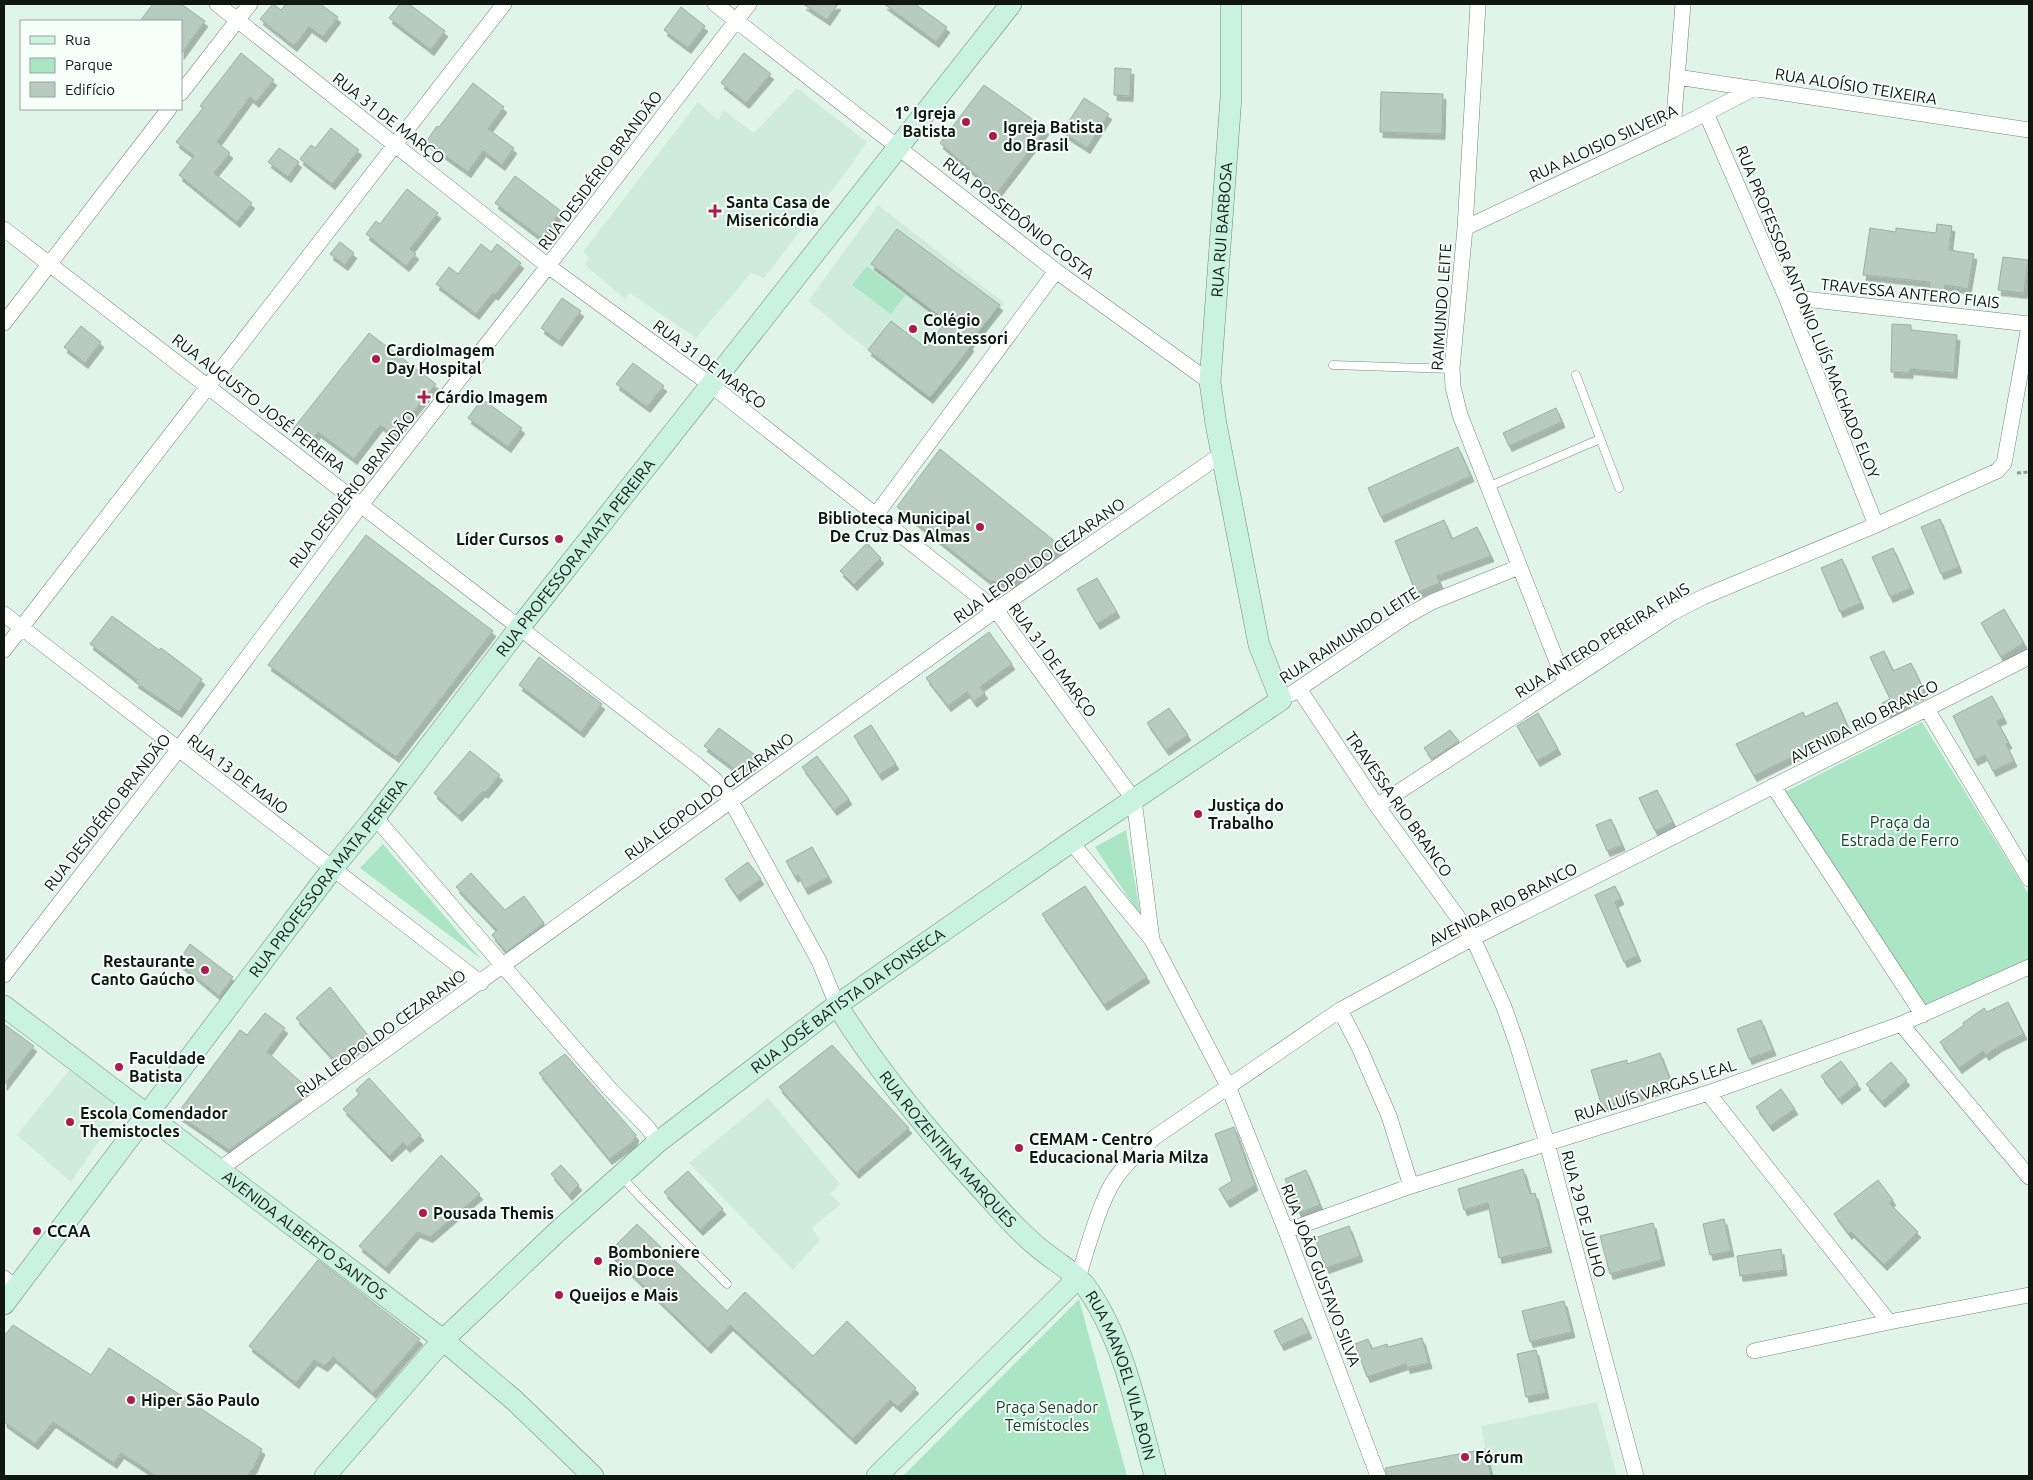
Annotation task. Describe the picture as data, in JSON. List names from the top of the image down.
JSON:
{
  "streets": {
    "street": [
      "RUA ALOÍSIO TEIXEIRA",
      "RUA 31 DE MARÇO",
      "RUA ALOISIO SILVEIRA",
      "RUA DESIDÉRIO BRANDÃO",
      "RUA POSSEDÔNIO COSTA",
      "RUA RUI BARBOSA",
      "TRAVESSA ANTERO FIAIS",
      "RAIMUNDO LEITE",
      "RUA PROFESSOR ANTONIO LUÍS MACHADO ELOY",
      "RUA AUGUSTO JOSÉ PEREIRA",
      "RUA PROFESSORA MATA PEREIRA",
      "RUA LEOPOLDO CEZARANO",
      "RUA RAIMUNDO LEITE",
      "RUA ANTERO PEREIRA FIAIS",
      "AVENIDA RIO BRANCO",
      "RUA 13 DE MAIO",
      "TRAVESSA RIO BRANCO",
      "RUA JOSÉ BATISTA DA FONSECA",
      "RUA LUÍS VARGAS LEAL",
      "RUA ROZENTINA MARQUES",
      "RUA 29 DE JULHO",
      "AVENIDA ALBERTO SANTOS",
      "RUA JOÃO GUSTAVO SILVA",
      "RUA MANOEL VILA BOIN"
    ]
  },
  "crossings": [
    ["RUA ALOÍSIO TEIXEIRA", "RUA ALOISIO SILVEIRA"],
    ["RUA 31 DE MARÇO", "RUA DESIDÉRIO BRANDÃO"],
    ["RUA 31 DE MARÇO", "RUA PROFESSORA MATA PEREIRA"],
    ["RUA 31 DE MARÇO", "RUA LEOPOLDO CEZARANO"],
    ["RUA 31 DE MARÇO", "RUA JOSÉ BATISTA DA FONSECA"],
    ["RUA ALOISIO SILVEIRA", "RAIMUNDO LEITE"],
    ["RUA ALOISIO SILVEIRA", "RUA PROFESSOR ANTONIO LUÍS MACHADO ELOY"],
    ["RUA DESIDÉRIO BRANDÃO", "RUA POSSEDÔNIO COSTA"],
    ["RUA DESIDÉRIO BRANDÃO", "RUA AUGUSTO JOSÉ PEREIRA"],
    ["RUA DESIDÉRIO BRANDÃO", "RUA 13 DE MAIO"],
    ["RUA POSSEDÔNIO COSTA", "RUA RUI BARBOSA"],
    ["RUA POSSEDÔNIO COSTA", "RUA PROFESSORA MATA PEREIRA"],
    ["RUA RUI BARBOSA", "RUA LEOPOLDO CEZARANO"],
    ["RUA RUI BARBOSA", "RUA RAIMUNDO LEITE"],
    ["RUA RUI BARBOSA", "TRAVESSA RIO BRANCO"],
    ["RUA RUI BARBOSA", "RUA JOSÉ BATISTA DA FONSECA"],
    ["TRAVESSA ANTERO FIAIS", "RUA PROFESSOR ANTONIO LUÍS MACHADO ELOY"],
    ["TRAVESSA ANTERO FIAIS", "RUA ANTERO PEREIRA FIAIS"],
    ["RAIMUNDO LEITE", "RUA RAIMUNDO LEITE"],
    ["RAIMUNDO LEITE", "RUA ANTERO PEREIRA FIAIS"],
    ["RUA PROFESSOR ANTONIO LUÍS MACHADO ELOY", "RUA ANTERO PEREIRA FIAIS"],
    ["RUA AUGUSTO JOSÉ PEREIRA", "RUA PROFESSORA MATA PEREIRA"],
    ["RUA AUGUSTO JOSÉ PEREIRA", "RUA LEOPOLDO CEZARANO"],
    ["RUA AUGUSTO JOSÉ PEREIRA", "RUA JOSÉ BATISTA DA FONSECA"],
    ["RUA AUGUSTO JOSÉ PEREIRA", "RUA ROZENTINA MARQUES"],
    ["RUA PROFESSORA MATA PEREIRA", "RUA 13 DE MAIO"],
    ["RUA PROFESSORA MATA PEREIRA", "AVENIDA ALBERTO SANTOS"],
    ["RUA LEOPOLDO CEZARANO", "RUA 13 DE MAIO"],
    ["RUA LEOPOLDO CEZARANO", "AVENIDA ALBERTO SANTOS"],
    ["RUA RAIMUNDO LEITE", "TRAVESSA RIO BRANCO"],
    ["RUA RAIMUNDO LEITE", "RUA JOSÉ BATISTA DA FONSECA"],
    ["RUA ANTERO PEREIRA FIAIS", "TRAVESSA RIO BRANCO"],
    ["AVENIDA RIO BRANCO", "TRAVESSA RIO BRANCO"],
    ["AVENIDA RIO BRANCO", "RUA ROZENTINA MARQUES"],
    ["AVENIDA RIO BRANCO", "RUA 29 DE JULHO"],
    ["AVENIDA RIO BRANCO", "RUA JOÃO GUSTAVO SILVA"],
    ["AVENIDA RIO BRANCO", "RUA MANOEL VILA BOIN"],
    ["TRAVESSA RIO BRANCO", "RUA JOSÉ BATISTA DA FONSECA"],
    ["TRAVESSA RIO BRANCO", "RUA 29 DE JULHO"],
    ["RUA JOSÉ BATISTA DA FONSECA", "RUA ROZENTINA MARQUES"],
    ["RUA JOSÉ BATISTA DA FONSECA", "AVENIDA ALBERTO SANTOS"],
    ["RUA LUÍS VARGAS LEAL", "RUA 29 DE JULHO"],
    ["RUA LUÍS VARGAS LEAL", "RUA JOÃO GUSTAVO SILVA"],
    ["RUA ROZENTINA MARQUES", "RUA MANOEL VILA BOIN"]
  ],
  "parks": ["Praça da Estrada de Ferro", "Praça Senador Temístocles"],
  "places": {
    "other": [
      "1° Igreja Batista",
      "Igreja Batista do Brasil",
      "Colégio Montessori",
      "CardioImagem Day Hospital",
      "Biblioteca Municipal De Cruz Das Almas",
      "Líder Cursos",
      "Justiça do Trabalho",
      "Restaurante Canto Gaúcho",
      "Faculdade Batista",
      "Escola Comendador Themistocles",
      "CEMAM - Centro Educacional Maria Milza",
      "Pousada Themis",
      "CCAA",
      "Bomboniere Rio Doce",
      "Queijos e Mais",
      "Hiper São Paulo",
      "Fórum"
    ],
    "health": ["Santa Casa de Misericórdia", "Cárdio Imagem"]
  },
  "legend": ["Rua", "Parque", "Edifício"]
}
